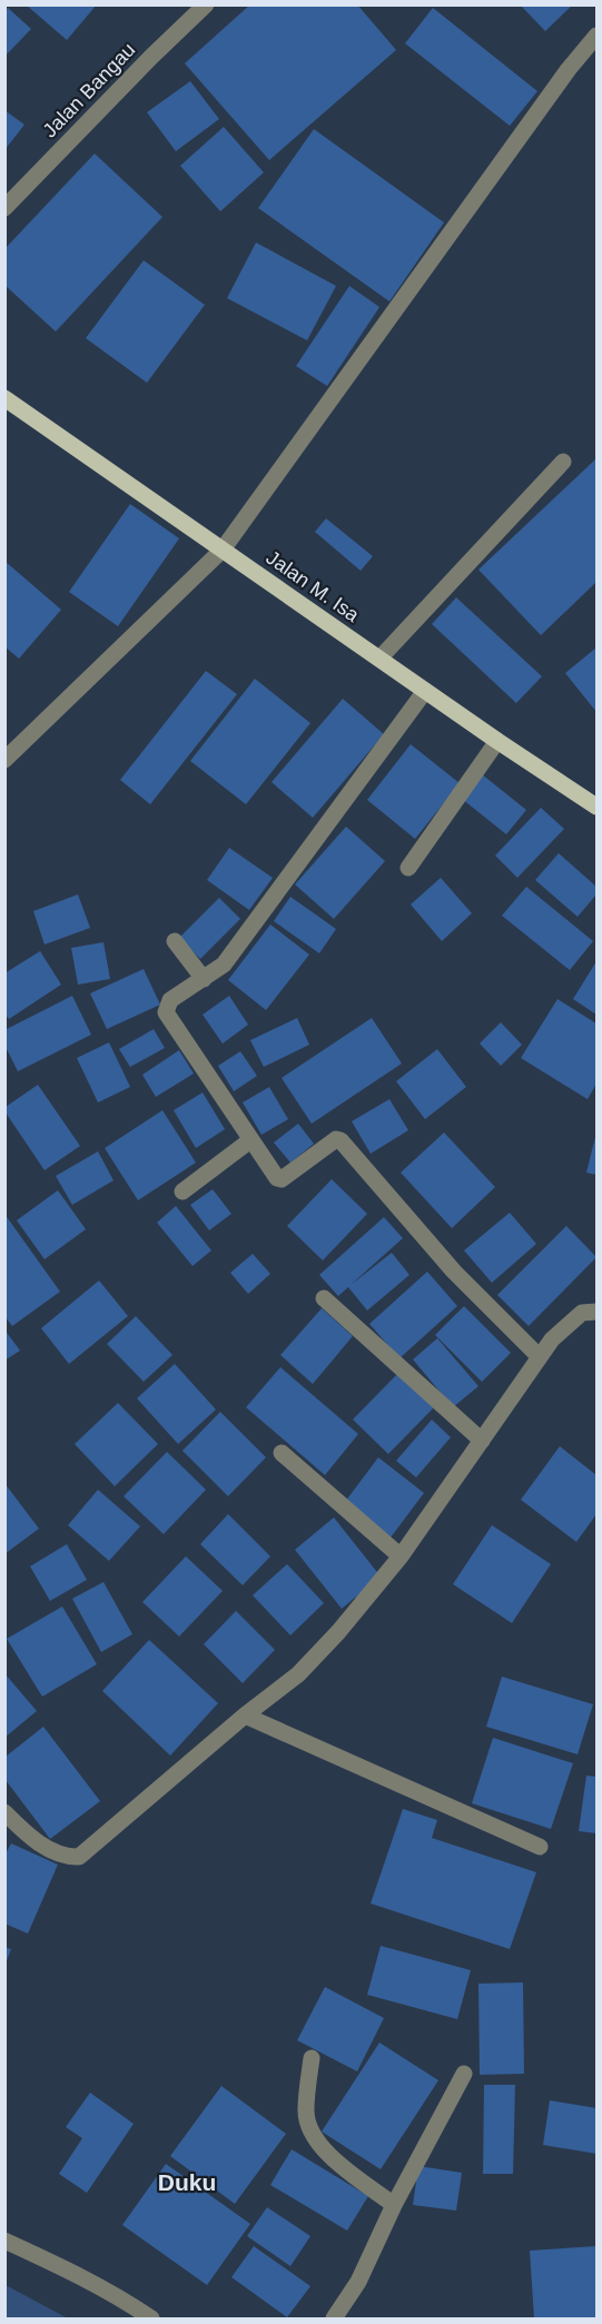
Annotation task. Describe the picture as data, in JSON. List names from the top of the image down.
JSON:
{
  "streets": {
    "main road": ["Jalan M. Isa"],
    "street": ["Jalan Bangau"]
  },
  "districts": ["Duku"]
}
